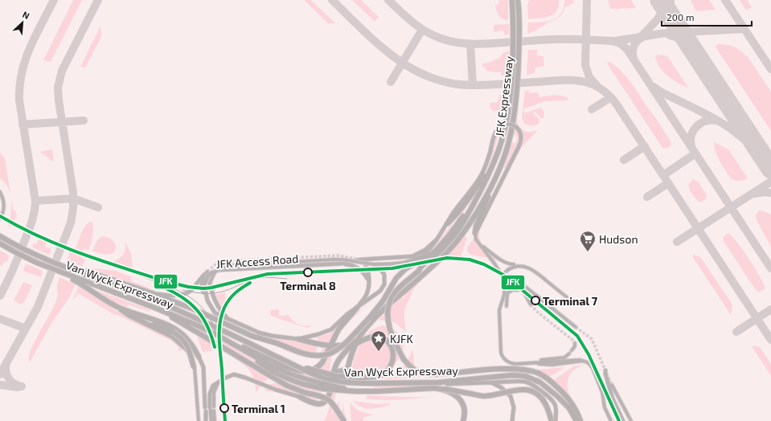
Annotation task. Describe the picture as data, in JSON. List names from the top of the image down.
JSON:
{
  "streets": {
    "highway": ["JFK Expressway", "Van Wyck Expressway"],
    "street": ["JFK Access Road"]
  },
  "places": {
    "supermarket": ["Hudson"],
    "other": ["Terminal 8", "Terminal 7", "Terminal 1"],
    "place": ["KJFK"]
  },
  "lines": ["rail line JFK"],
  "scale_bar": "200 m",
  "north": "top right"
}
